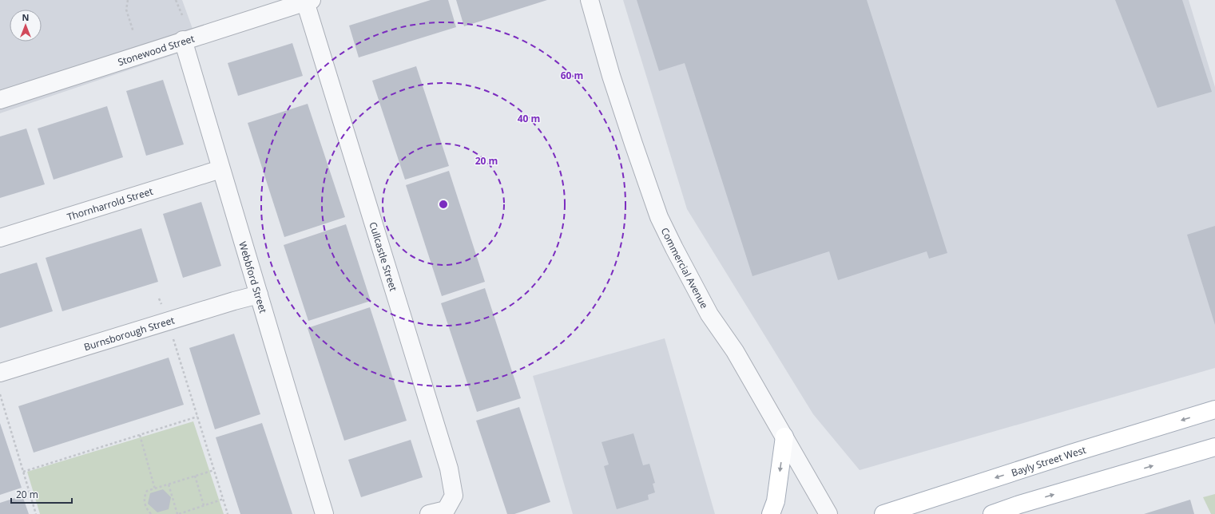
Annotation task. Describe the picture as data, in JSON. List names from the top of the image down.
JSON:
{
  "streets": {
    "main road": ["Bayly Street West"],
    "street": [
      "Stonewood Street",
      "Thornharrold Street",
      "Cullcastle Street",
      "Commercial Avenue",
      "Webbford Street",
      "Burnsborough Street"
    ]
  },
  "crossings": [
    ["Stonewood Street", "Cullcastle Street"],
    ["Stonewood Street", "Webbford Street"],
    ["Thornharrold Street", "Webbford Street"],
    ["Webbford Street", "Burnsborough Street"]
  ],
  "scale_bar": "20 m",
  "north": "top",
  "rings": ["60 m", "40 m", "20 m"]
}
